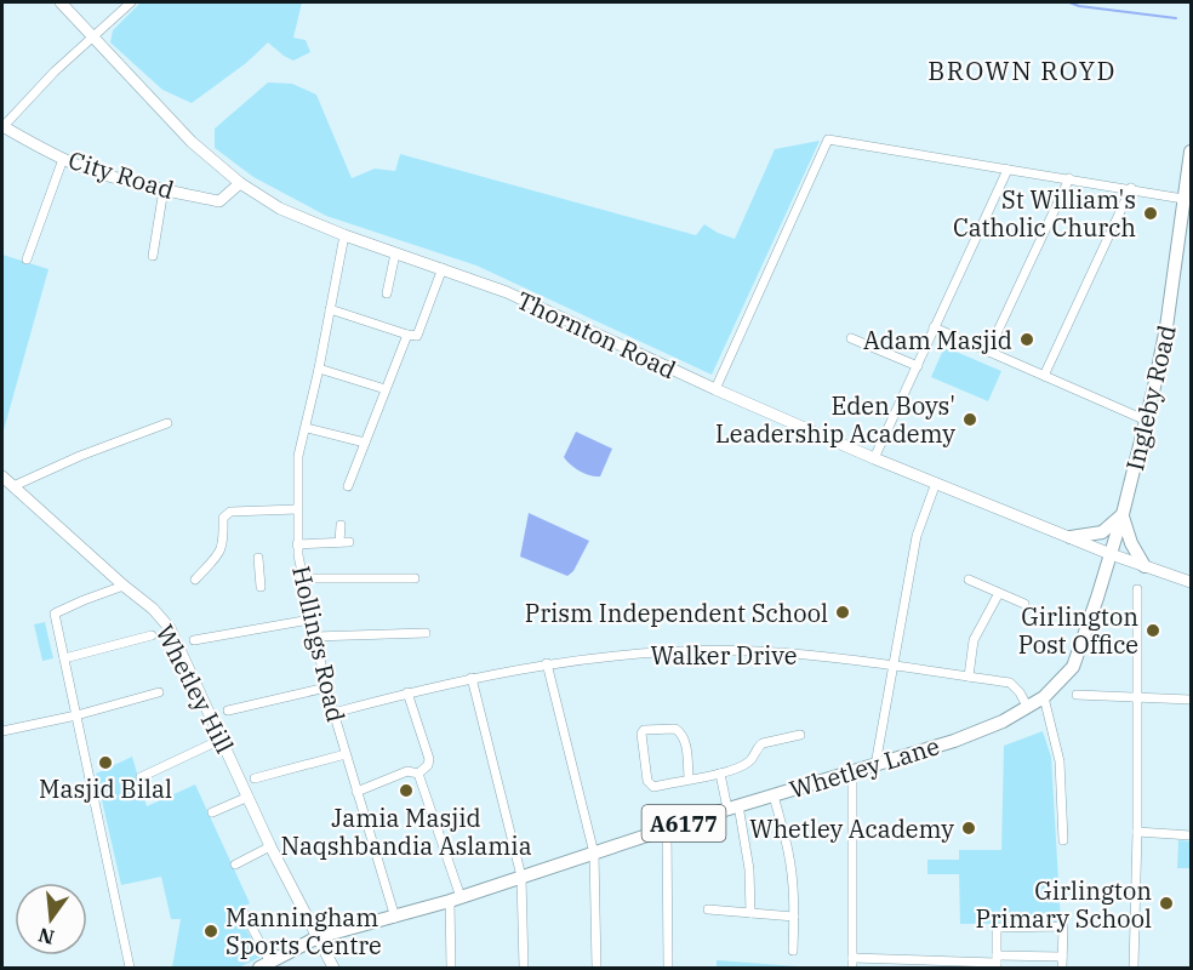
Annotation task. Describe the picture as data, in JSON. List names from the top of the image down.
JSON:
{
  "streets": {
    "main road": [
      "City Road",
      "Thornton Road",
      "Ingleby Road",
      "Whetley Hill",
      "Whetley Lane",
      "A6177"
    ],
    "street": ["Hollings Road", "Walker Drive"]
  },
  "crossings": [
    ["City Road", "Thornton Road"],
    ["Thornton Road", "Ingleby Road"],
    ["Thornton Road", "Hollings Road"],
    ["Thornton Road", "Whetley Lane"],
    ["Ingleby Road", "Whetley Lane"],
    ["Hollings Road", "Walker Drive"],
    ["Hollings Road", "Whetley Lane"],
    ["Walker Drive", "Whetley Lane"],
    ["Whetley Hill", "Whetley Lane"],
    ["Whetley Hill", "A6177"],
    ["Whetley Lane", "A6177"]
  ],
  "districts": ["BROWN ROYD"],
  "places": [
    "St William's Catholic Church",
    "Adam Masjid",
    "Eden Boys' Leadership Academy",
    "Prism Independent School",
    "Girlington Post Office",
    "Masjid Bilal",
    "Jamia Masjid Naqshbandia Aslamia",
    "Whetley Academy",
    "Girlington Primary School",
    "Manningham Sports Centre"
  ],
  "north": "bottom"
}
